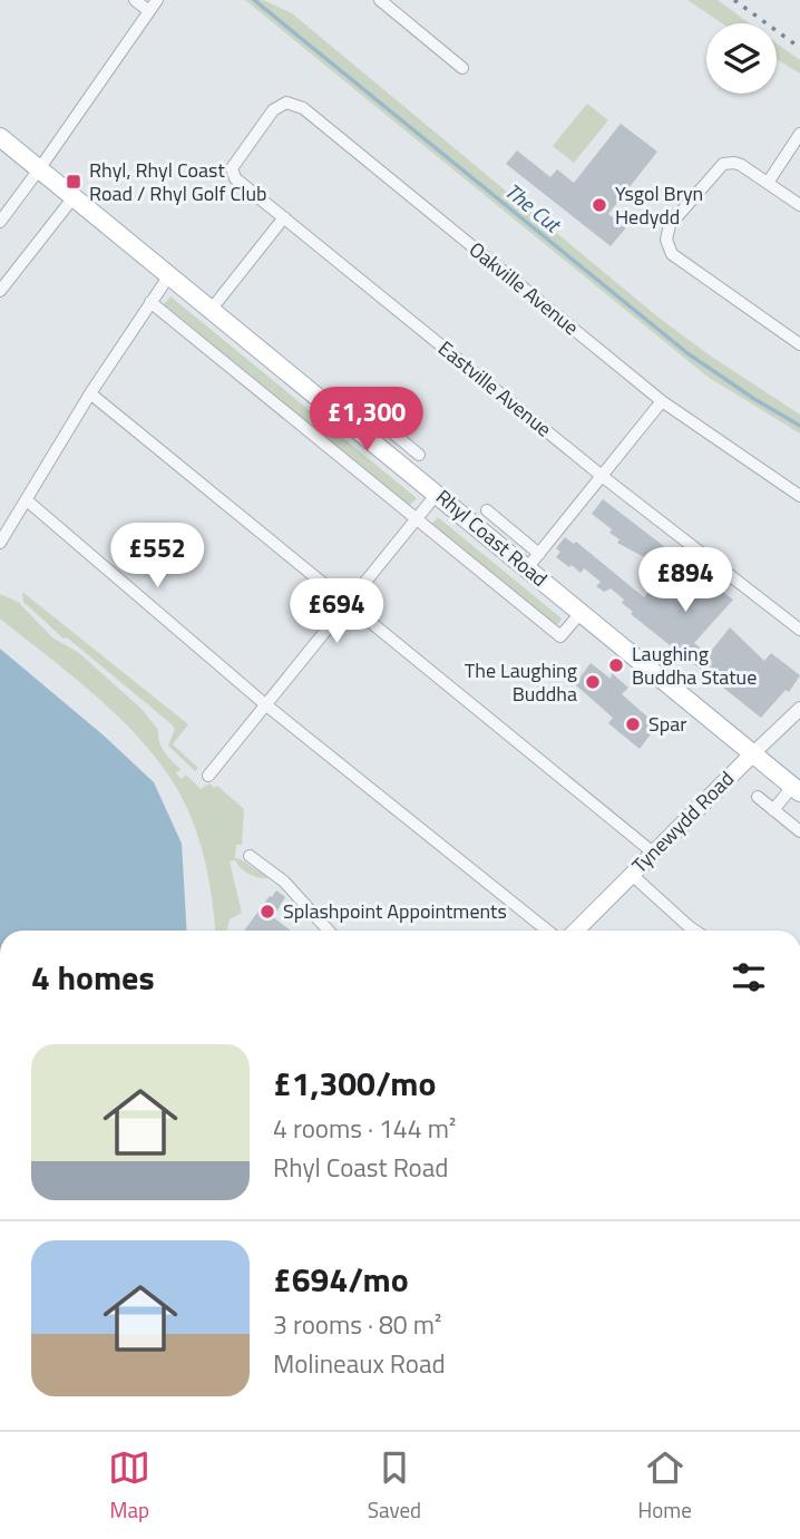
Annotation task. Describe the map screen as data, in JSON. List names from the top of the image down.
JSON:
{
  "streets": {
    "main road": ["Rhyl Coast Road", "Tynewydd Road"],
    "street": ["Oakville Avenue", "Eastville Avenue"]
  },
  "crossings": [
    ["Oakville Avenue", "Eastville Avenue"],
    ["Rhyl Coast Road", "Tynewydd Road"]
  ],
  "water": ["The Cut"],
  "places": {
    "transit": ["Rhyl, Rhyl Coast Road / Rhyl Golf Club"],
    "other": [
      "Ysgol Bryn Hedydd",
      "Laughing Buddha Statue",
      "The Laughing Buddha",
      "Spar",
      "Splashpoint Appointments"
    ]
  },
  "page": {
    "price": [
      "£1,300",
      "£552",
      "£894",
      "£694"
    ],
    "heading": "4 homes",
    "list": [
      {
        "name": "£1,300/mo",
        "note": "4 rooms · 144 m² · Rhyl Coast Road"
      },
      {
        "name": "£694/mo",
        "note": "3 rooms · 80 m² · Molineaux Road"
      }
    ],
    "tabs": ["Map", "Saved", "Home"]
  }
}
